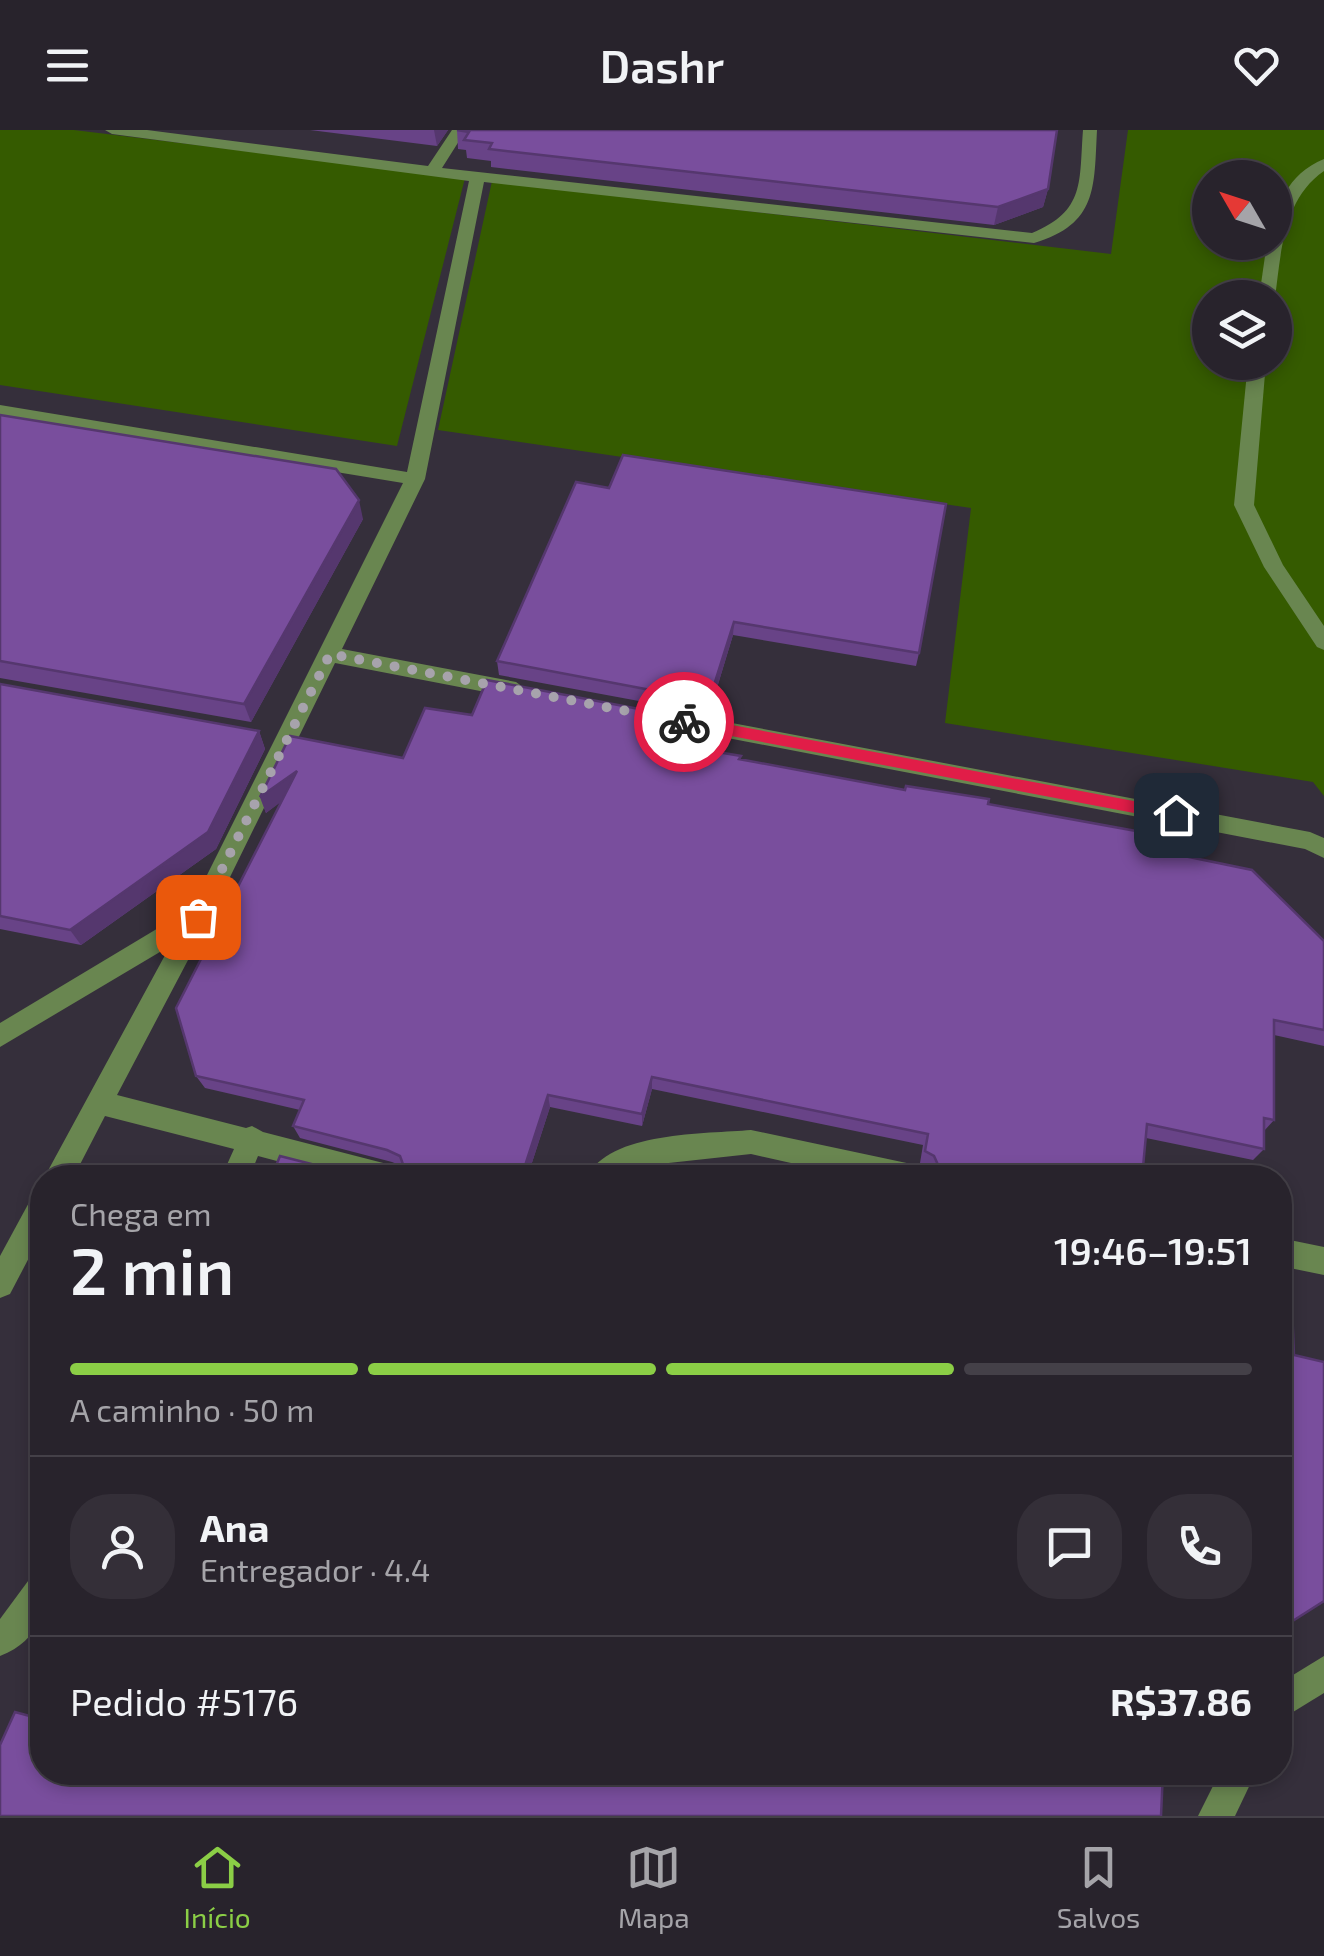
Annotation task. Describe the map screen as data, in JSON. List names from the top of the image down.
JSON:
{
  "north": "top left",
  "page": {
    "header": "Dashr",
    "heading": ["2 min", "Chega em", "19:46–19:51"],
    "panel": [
      "Ana",
      "Entregador · 4.4",
      "Pedido #5176",
      "R$37.86"
    ],
    "bar": "A caminho · 50 m",
    "tabs": ["Início", "Mapa", "Salvos"]
  }
}
